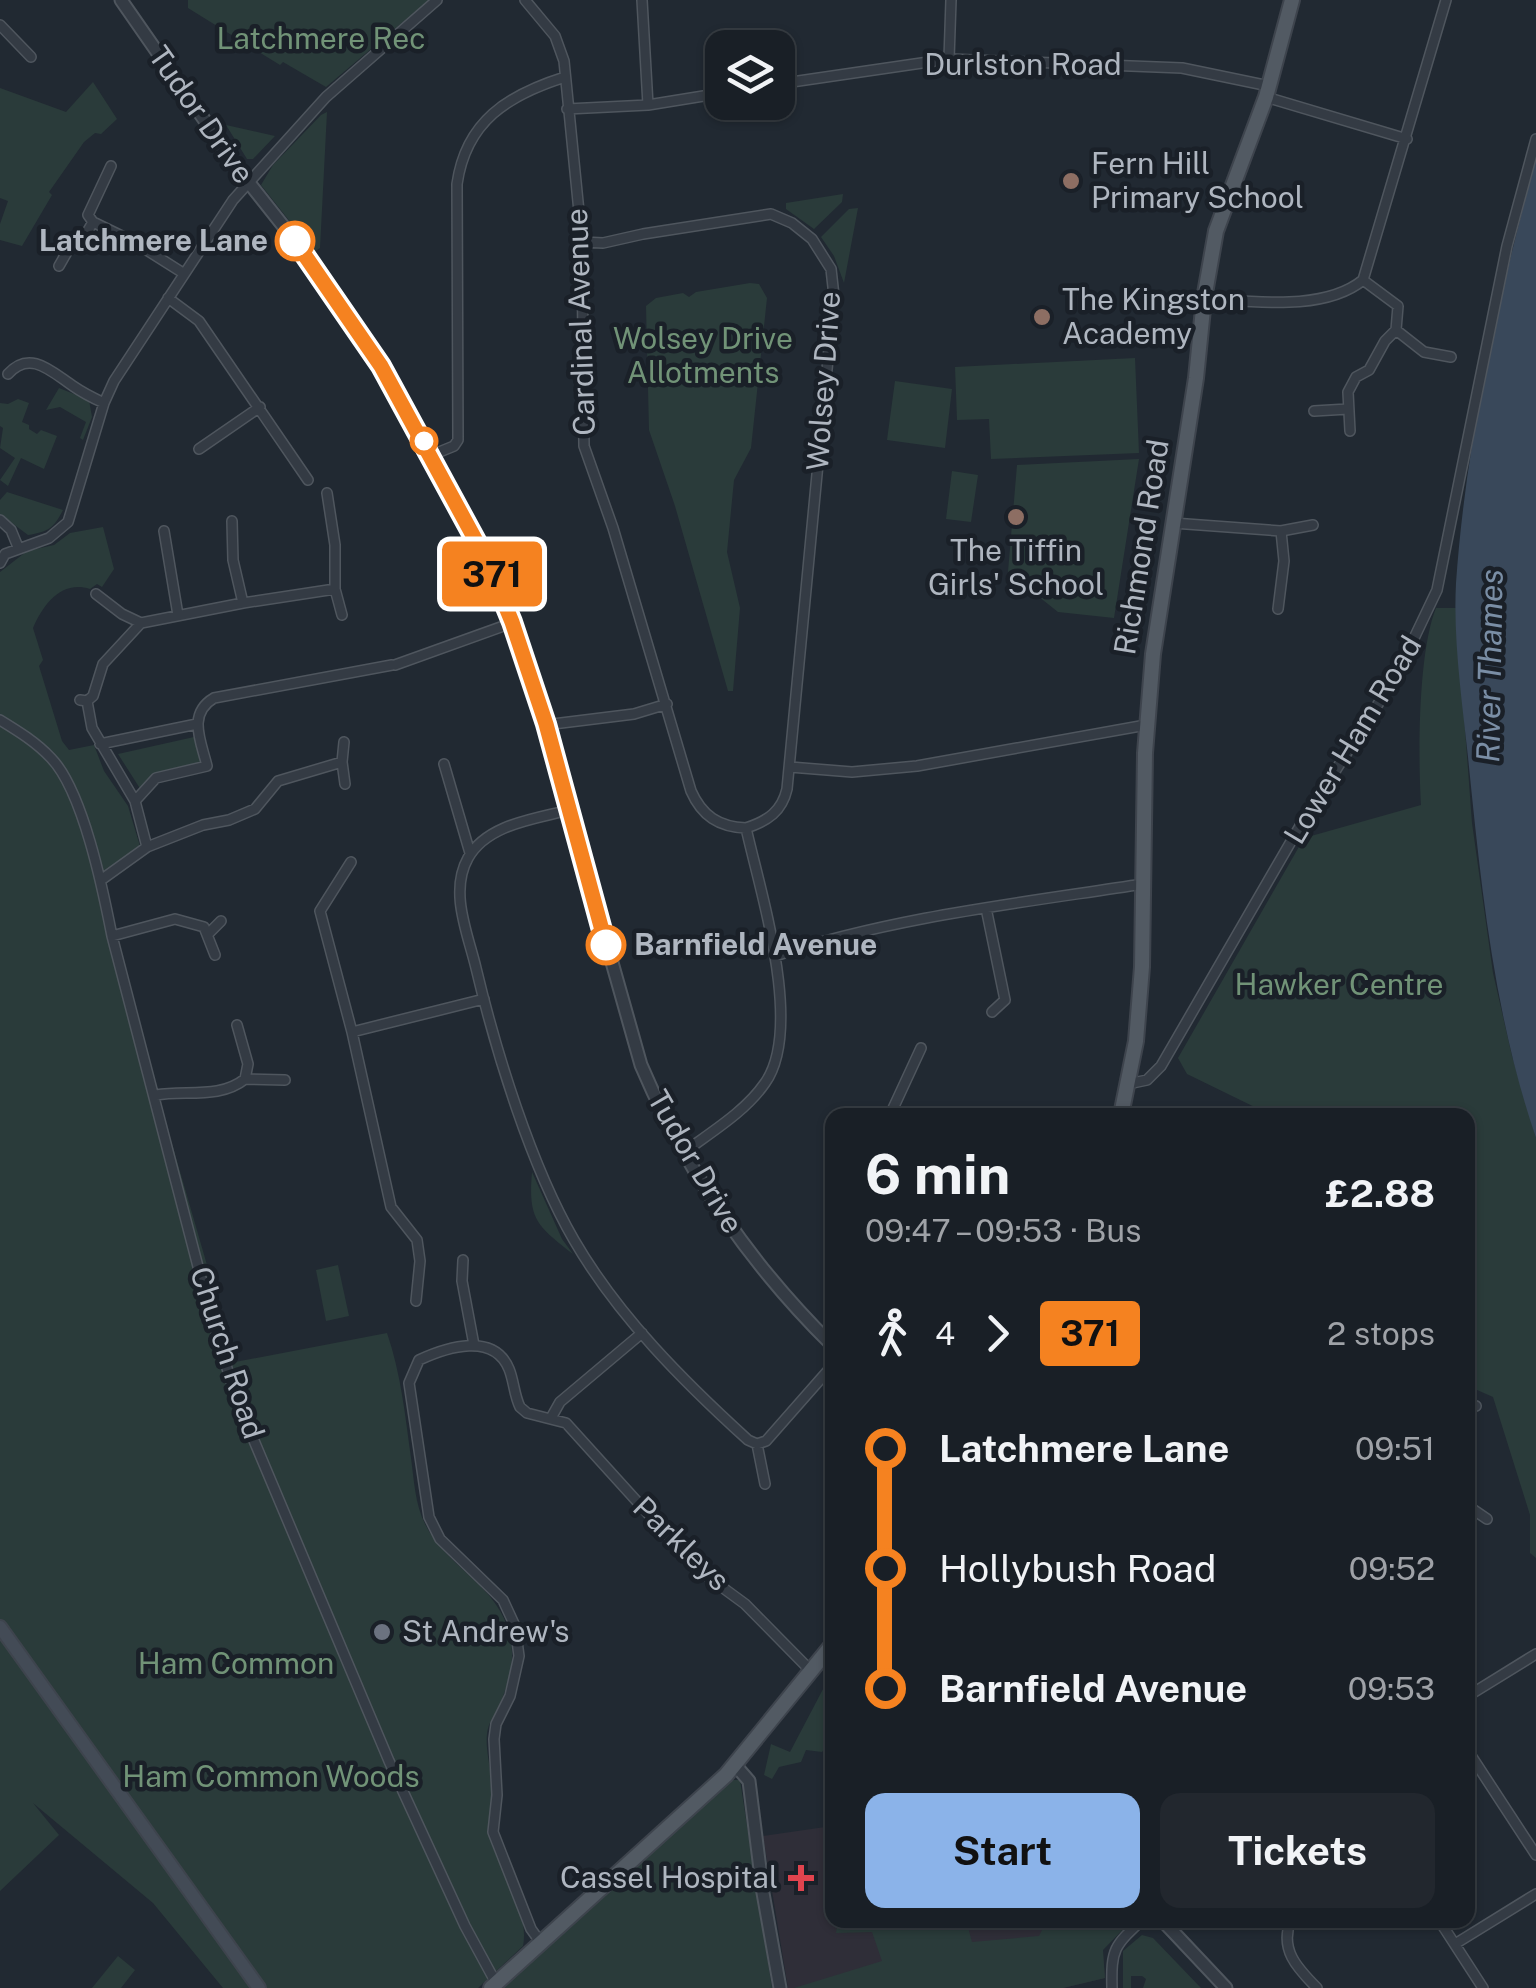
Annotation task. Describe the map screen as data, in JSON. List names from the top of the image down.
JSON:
{
  "streets": {
    "main road": ["Richmond Road"],
    "street": [
      "Durlston Road",
      "Tudor Drive",
      "Cardinal Avenue",
      "Wolsey Drive",
      "Lower Ham Road",
      "Church Road",
      "Parkleys"
    ]
  },
  "crossings": [
    ["Durlston Road", "Richmond Road"],
    ["Cardinal Avenue", "Wolsey Drive"],
    ["Richmond Road", "Lower Ham Road"]
  ],
  "water": ["River Thames"],
  "parks": [
    "Latchmere Rec",
    "Wolsey Drive Allotments",
    "Hawker Centre",
    "Ham Common",
    "Ham Common Woods"
  ],
  "places": {
    "other": [
      "Fern Hill Primary School",
      "Latchmere Lane",
      "The Kingston Academy",
      "The Tiffin Girls' School",
      "Barnfield Avenue",
      "St Andrew's"
    ],
    "health": ["Cassel Hospital"]
  },
  "lines": ["bus line 371"],
  "page": {
    "on_map": "371",
    "heading": ["6 min", "09:47 – 09:53 · Bus", "£2.88"],
    "legs": ["4", "371", "2 stops"],
    "list": [
      {
        "name": "Latchmere Lane",
        "value": "09:51"
      },
      {
        "name": "Hollybush Road",
        "value": "09:52"
      },
      {
        "name": "Barnfield Avenue",
        "value": "09:53"
      }
    ],
    "buttons": ["Start", "Tickets"]
  }
}
